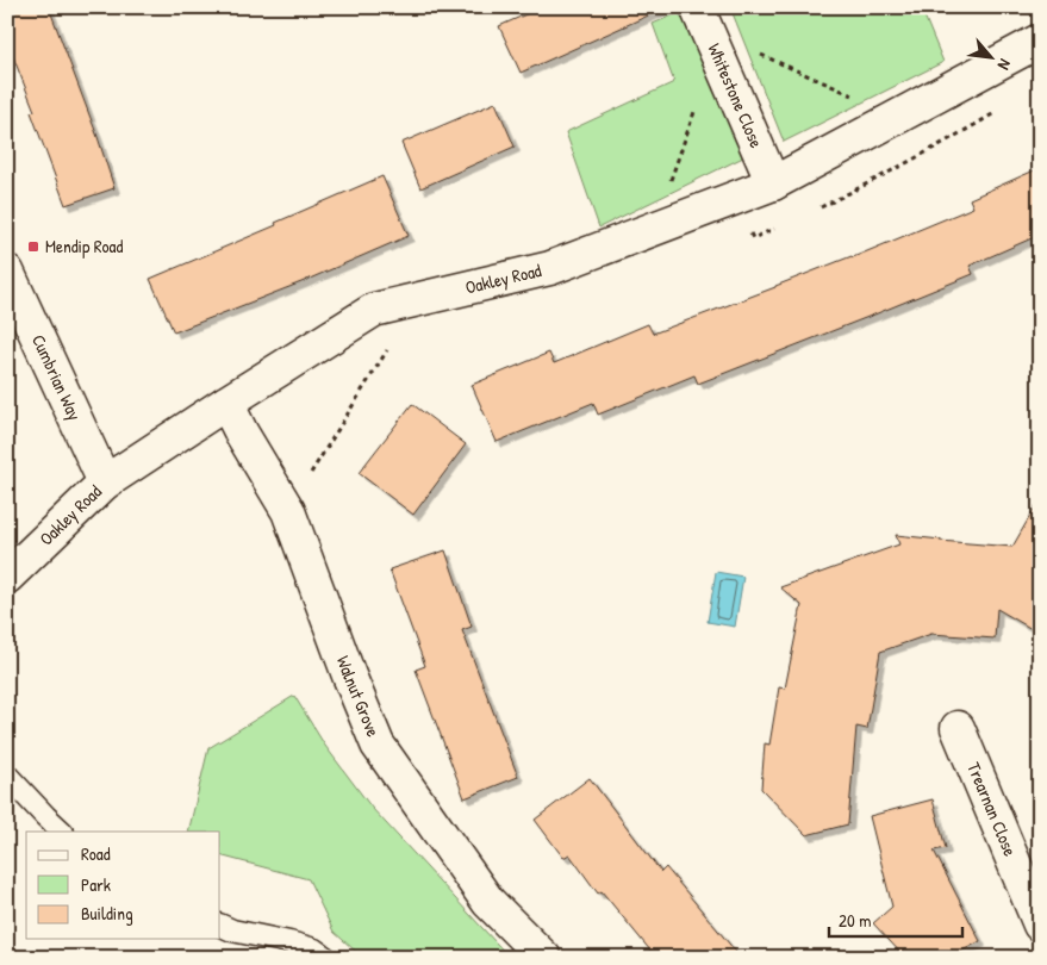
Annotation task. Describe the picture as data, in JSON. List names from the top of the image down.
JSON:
{
  "streets": {
    "street": [
      "Whitestone Close",
      "Oakley Road",
      "Cumbrian Way",
      "Walnut Grove",
      "Trearnan Close"
    ]
  },
  "crossings": [
    ["Whitestone Close", "Oakley Road"],
    ["Oakley Road", "Cumbrian Way"],
    ["Oakley Road", "Walnut Grove"]
  ],
  "places": {
    "transit": ["Mendip Road"]
  },
  "legend": ["Road", "Park", "Building"],
  "scale_bar": "20 m",
  "north": "bottom right"
}
